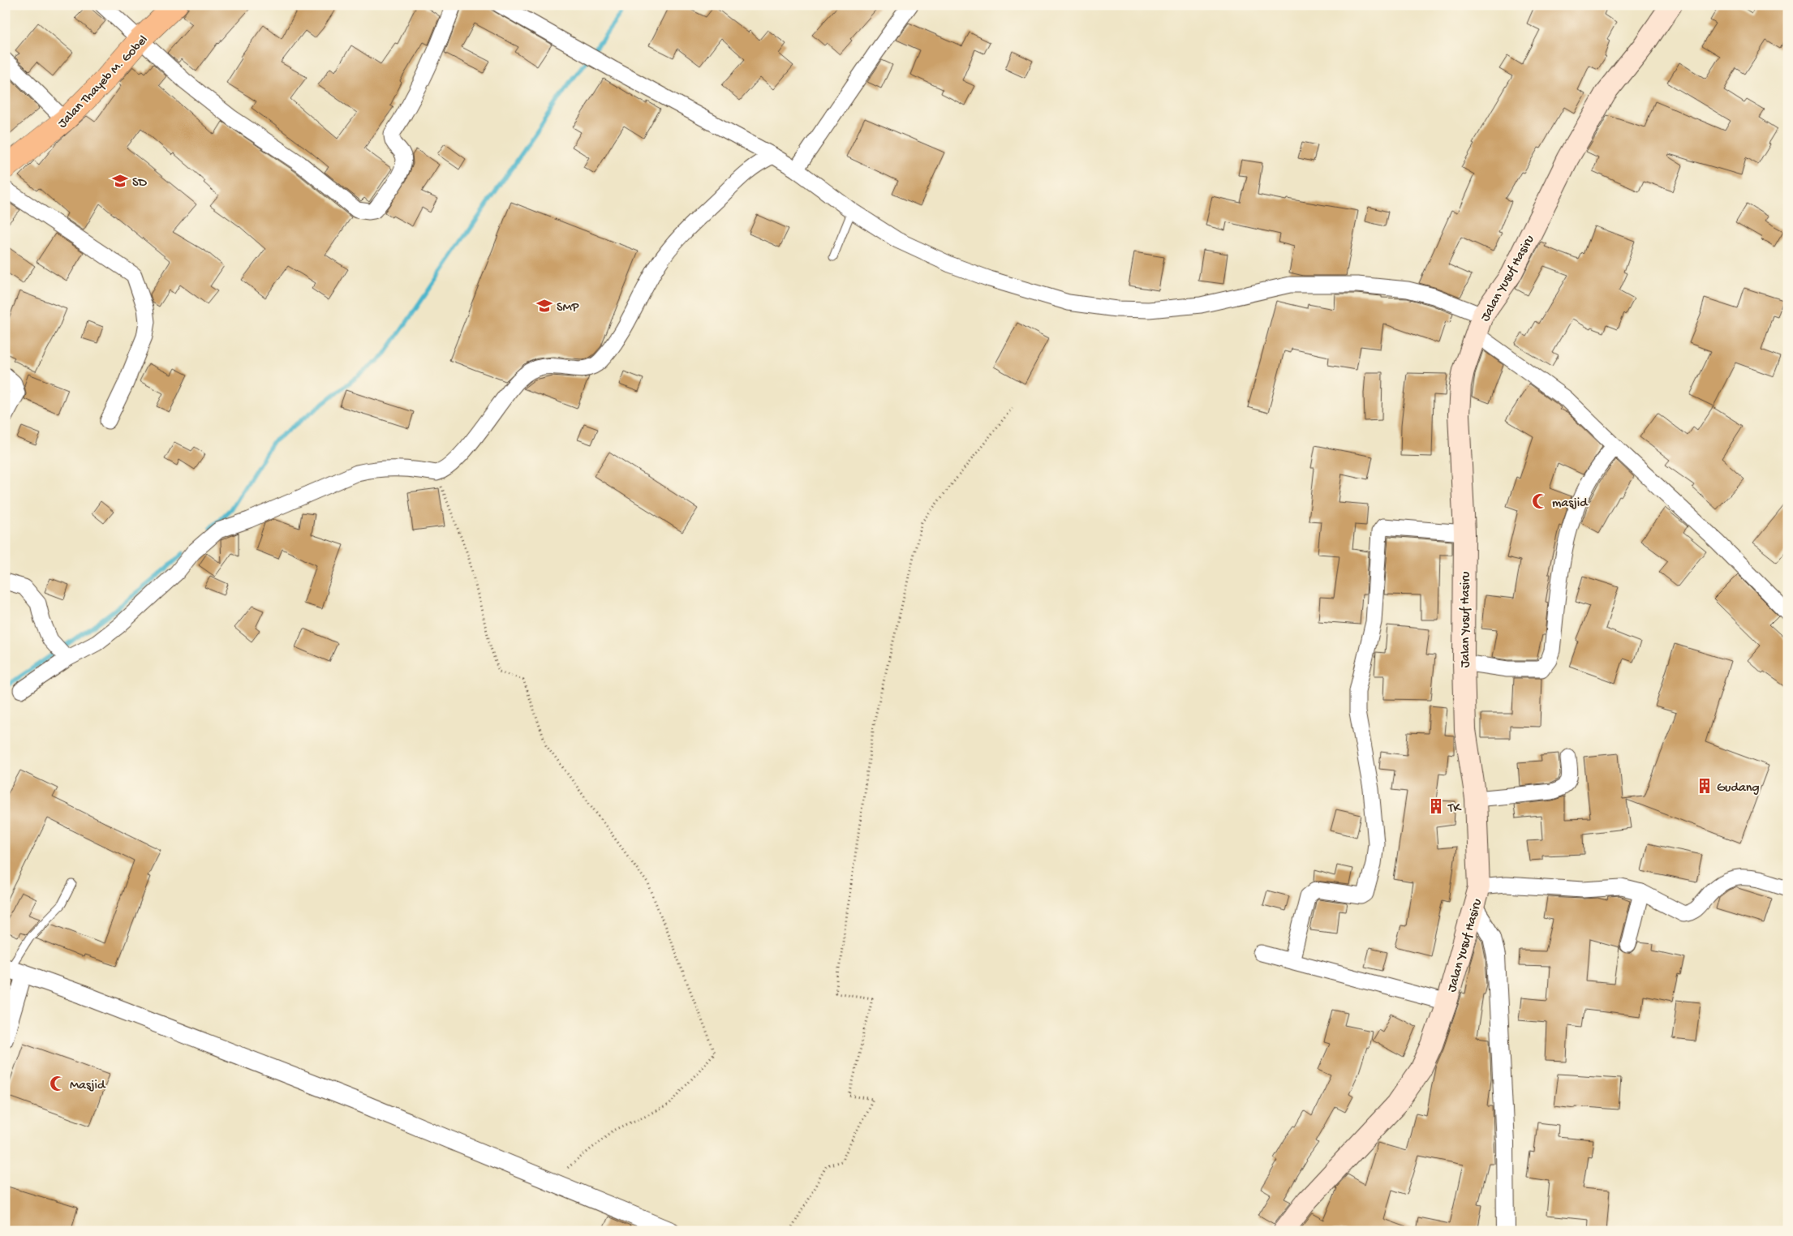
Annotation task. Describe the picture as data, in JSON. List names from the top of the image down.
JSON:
{
  "streets": {
    "main road": ["Jalan Thayeb M. Gobel", "Jalan Yusuf Hasiru"]
  },
  "places": {
    "school or university": ["SD", "SMP"],
    "mosque": ["masjid", "Masjid"],
    "building": ["Gudang", "TK"]
  }
}
